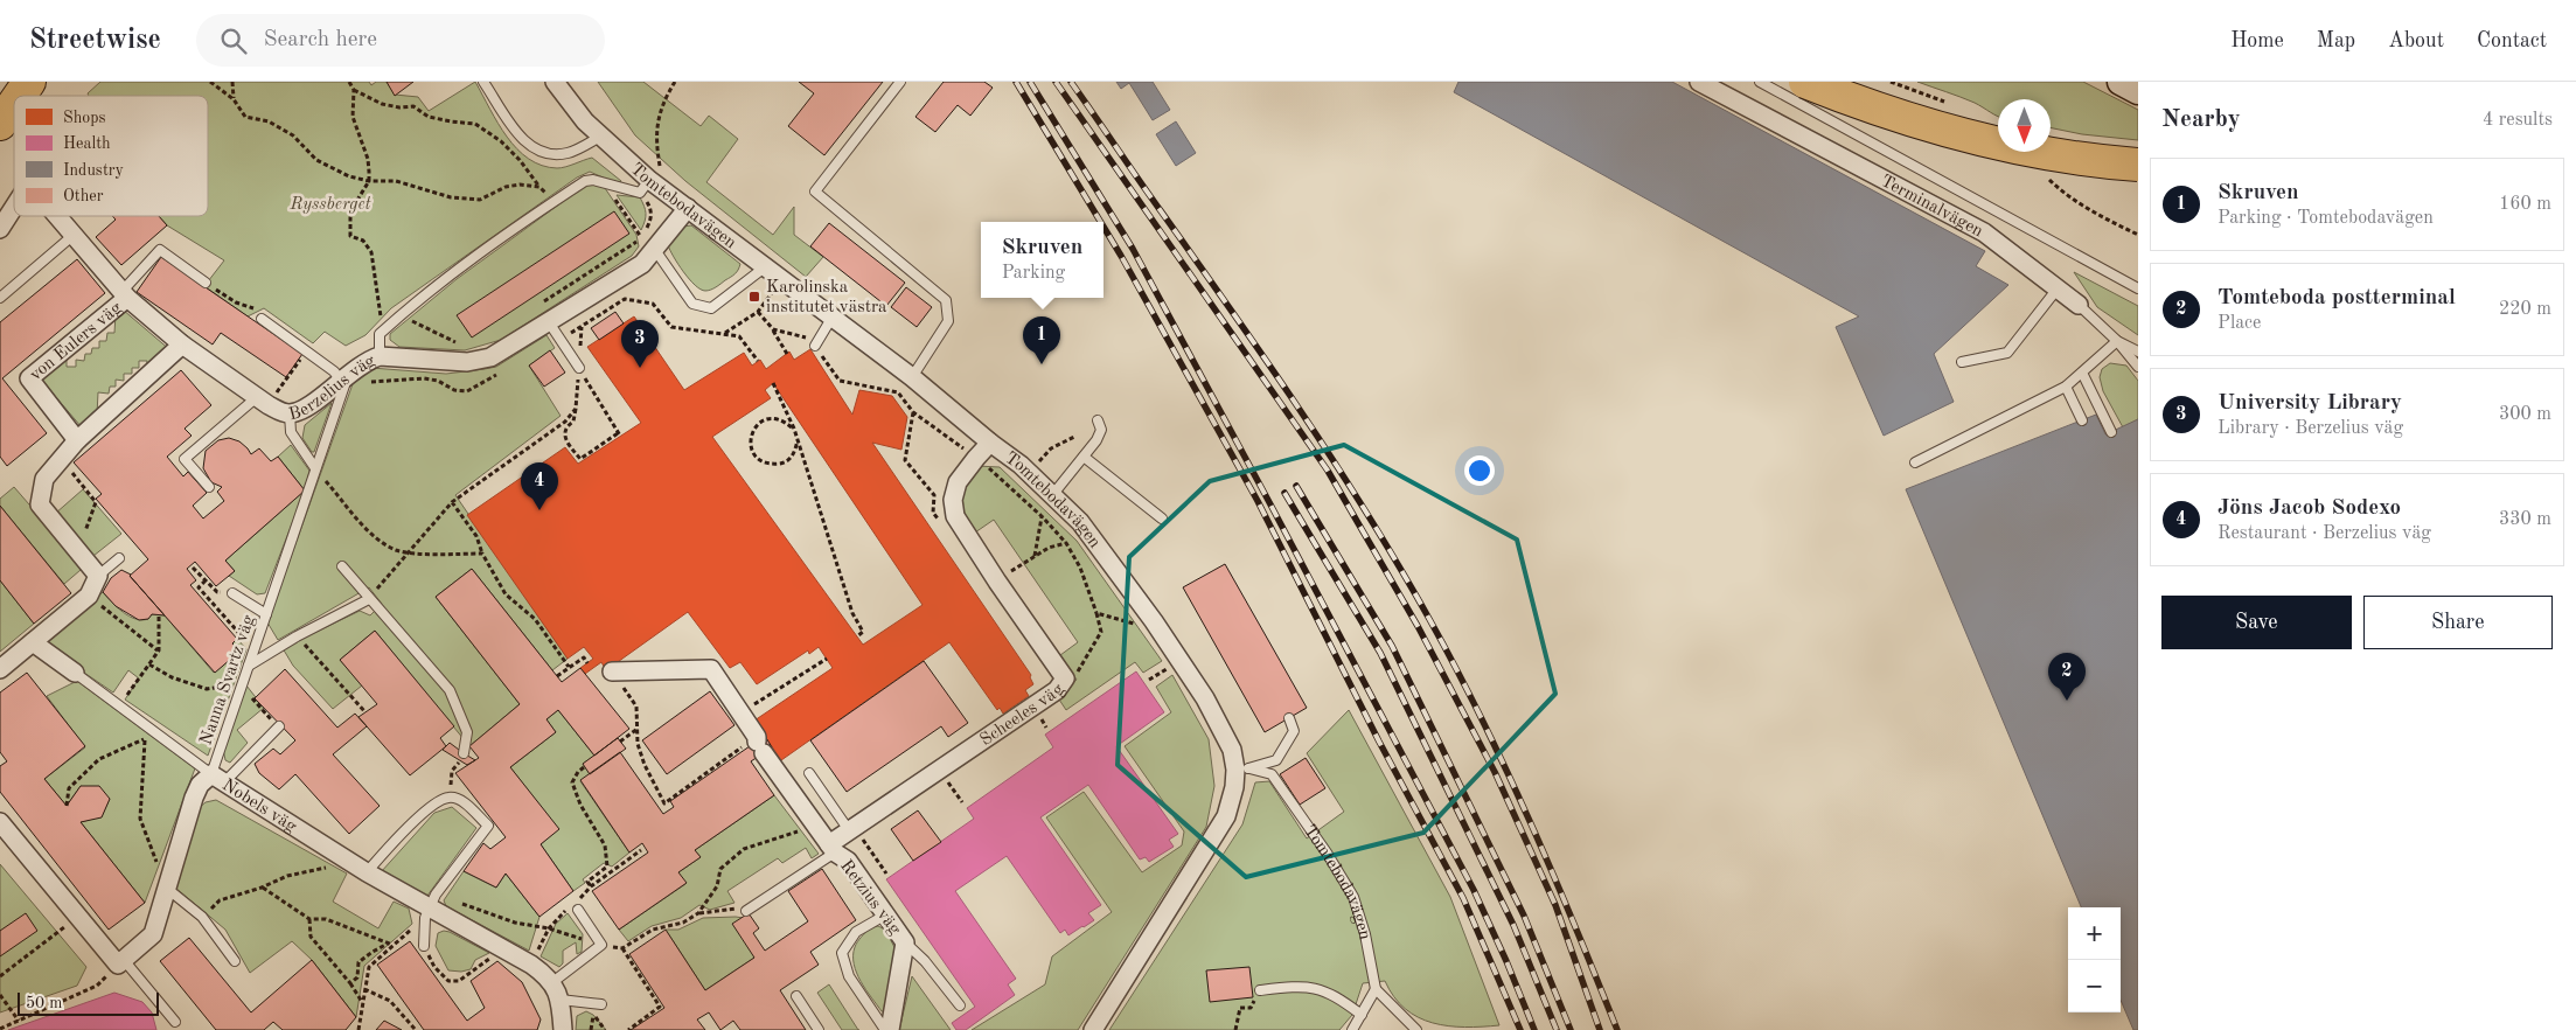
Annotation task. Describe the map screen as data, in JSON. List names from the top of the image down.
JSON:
{
  "streets": {
    "street": [
      "Tomtebodavägen",
      "Terminalvägen",
      "von Eulers väg",
      "Berzelius väg",
      "Scheeles väg",
      "Nobels väg",
      "Retzius väg"
    ],
    "lane": ["Nanna Svartz väg"]
  },
  "crossings": [
    ["Tomtebodavägen", "Berzelius väg"],
    ["Tomtebodavägen", "Scheeles väg"],
    ["von Eulers väg", "Berzelius väg"],
    ["Berzelius väg", "Nanna Svartz väg"],
    ["Nanna Svartz väg", "Nobels väg"],
    ["Scheeles väg", "Retzius väg"]
  ],
  "parks": ["Ryssberget"],
  "places": {
    "transit": ["Karolinska institutet västra"]
  },
  "legend": [
    "Shops",
    "Health",
    "Industry",
    "Other"
  ],
  "scale_bar": "50 m",
  "north": "bottom",
  "page": {
    "header": "Streetwise",
    "search": "Search here",
    "nav": [
      "Home",
      "Map",
      "About",
      "Contact"
    ],
    "heading": ["Nearby", "4 results"],
    "list": [
      {
        "mark": "1",
        "name": "Skruven",
        "note": "Parking · Tomtebodavägen",
        "value": "160 m"
      },
      {
        "mark": "2",
        "name": "Tomteboda postterminal",
        "note": "Place",
        "value": "220 m"
      },
      {
        "mark": "3",
        "name": "University Library",
        "note": "Library · Berzelius väg",
        "value": "300 m"
      },
      {
        "mark": "4",
        "name": "Jöns Jacob Sodexo",
        "note": "Restaurant · Berzelius väg",
        "value": "330 m"
      }
    ],
    "popup": ["Skruven", "Parking"],
    "pins": [
      "1",
      "3",
      "4",
      "2"
    ],
    "buttons": ["Save", "Share"],
    "map_buttons": ["+", "−"],
    "scale": "50 m"
  }
}
